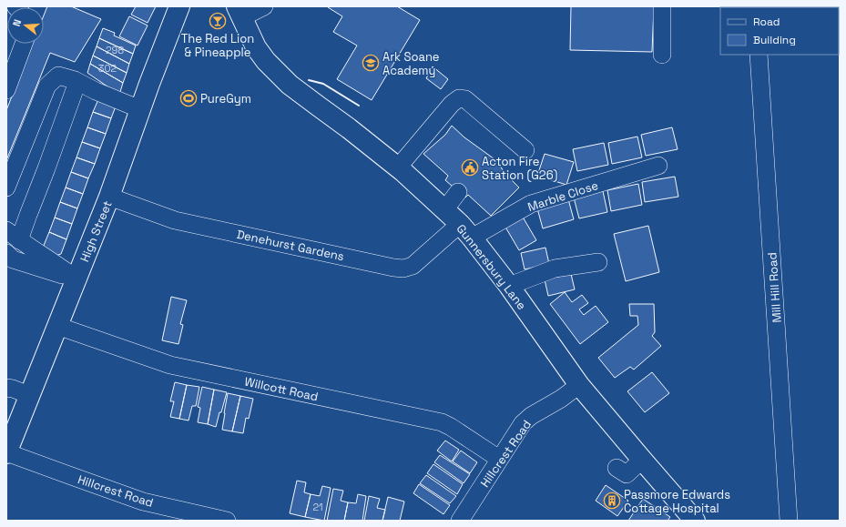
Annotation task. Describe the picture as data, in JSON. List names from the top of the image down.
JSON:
{
  "streets": {
    "main road": ["High Street", "Gunnersbury Lane"],
    "street": [
      "Marble Close",
      "Denehurst Gardens",
      "Mill Hill Road",
      "Willcott Road",
      "Hillcrest Road"
    ]
  },
  "crossings": [
    ["Marble Close", "Denehurst Gardens"],
    ["Marble Close", "Gunnersbury Lane"],
    ["High Street", "Denehurst Gardens"],
    ["High Street", "Willcott Road"],
    ["High Street", "Hillcrest Road"],
    ["Denehurst Gardens", "Gunnersbury Lane"],
    ["Gunnersbury Lane", "Hillcrest Road"],
    ["Willcott Road", "Hillcrest Road"]
  ],
  "places": {
    "bar": ["The Red Lion & Pineapple"],
    "school or university": ["Ark Soane Academy"],
    "sports": ["PureGym"],
    "public building": ["Acton Fire Station (G26)"],
    "building": ["Passmore Edwards Cottage Hospital"]
  },
  "house_numbers": ["298", "302", "21"],
  "legend": ["Road", "Building"],
  "north": "left"
}
